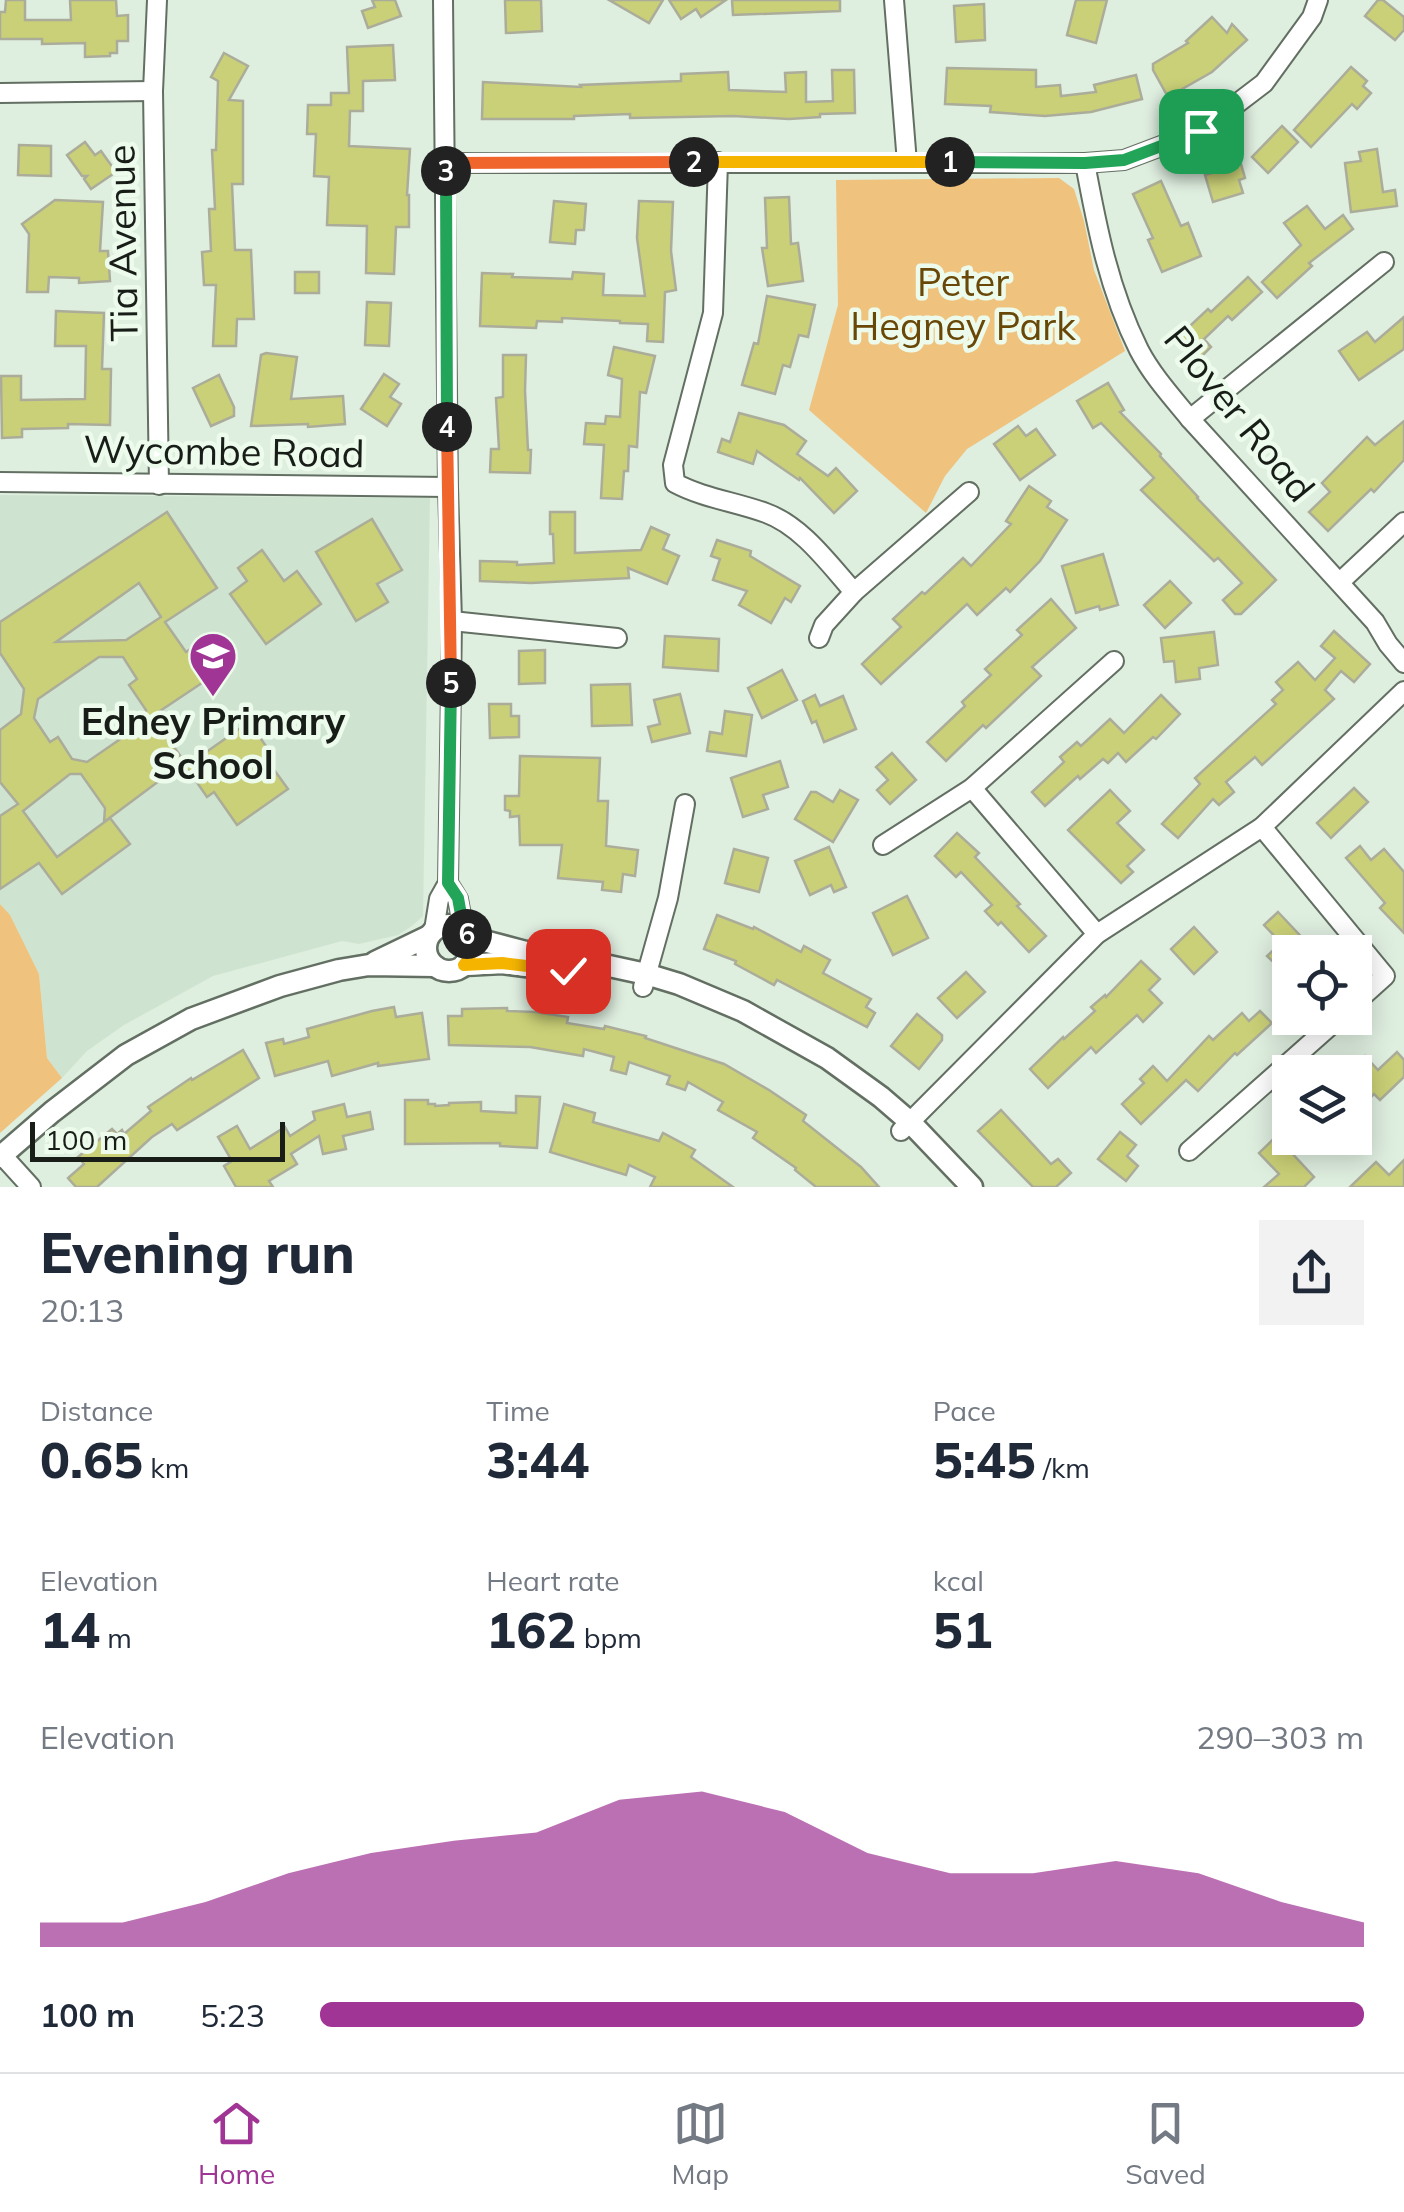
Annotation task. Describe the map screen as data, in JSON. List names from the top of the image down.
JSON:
{
  "streets": {
    "street": ["Tia Avenue", "Plover Road", "Wycombe Road"]
  },
  "crossings": [
    ["Tia Avenue", "Wycombe Road"]
  ],
  "parks": ["Peter Hegney Park"],
  "places": {
    "school or university": ["Edney Primary School"]
  },
  "scale_bar": "100 m",
  "page": {
    "pins": [
      "1",
      "2",
      "3",
      "4",
      "5",
      "6"
    ],
    "scale": "100 m",
    "heading": ["Evening run", "20:13"],
    "stats": [
      ["Distance", "0.65 km"],
      ["Time", "3:44"],
      ["Pace", "5:45 /km"],
      ["Elevation", "14 m"],
      ["Heart rate", "162 bpm"],
      ["kcal", "51"]
    ],
    "chart": ["Elevation", "290–303 m"],
    "list": [
      {
        "name": "100 m",
        "note": "5:23"
      }
    ],
    "tabs": ["Home", "Map", "Saved"]
  }
}
